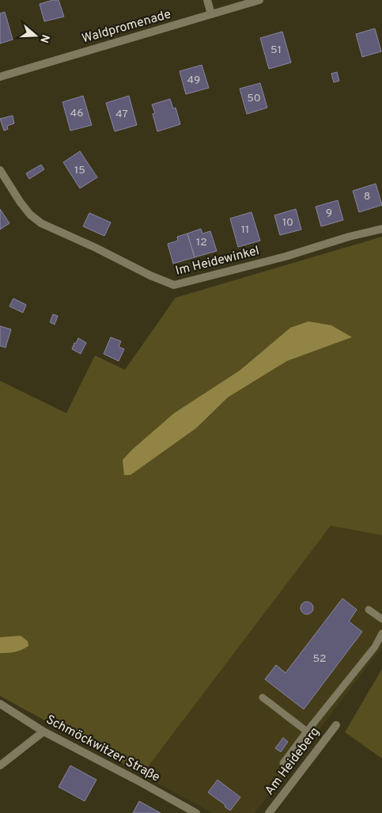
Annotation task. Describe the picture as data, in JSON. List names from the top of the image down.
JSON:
{
  "streets": {
    "street": [
      "Waldpromenade",
      "Im Heidewinkel",
      "Schmöckwitzer Straße",
      "Am Heideberg"
    ]
  },
  "house_numbers": [
    "51",
    "49",
    "50",
    "46",
    "47",
    "15",
    "8",
    "9",
    "10",
    "11",
    "12",
    "52"
  ],
  "north": "right"
}
